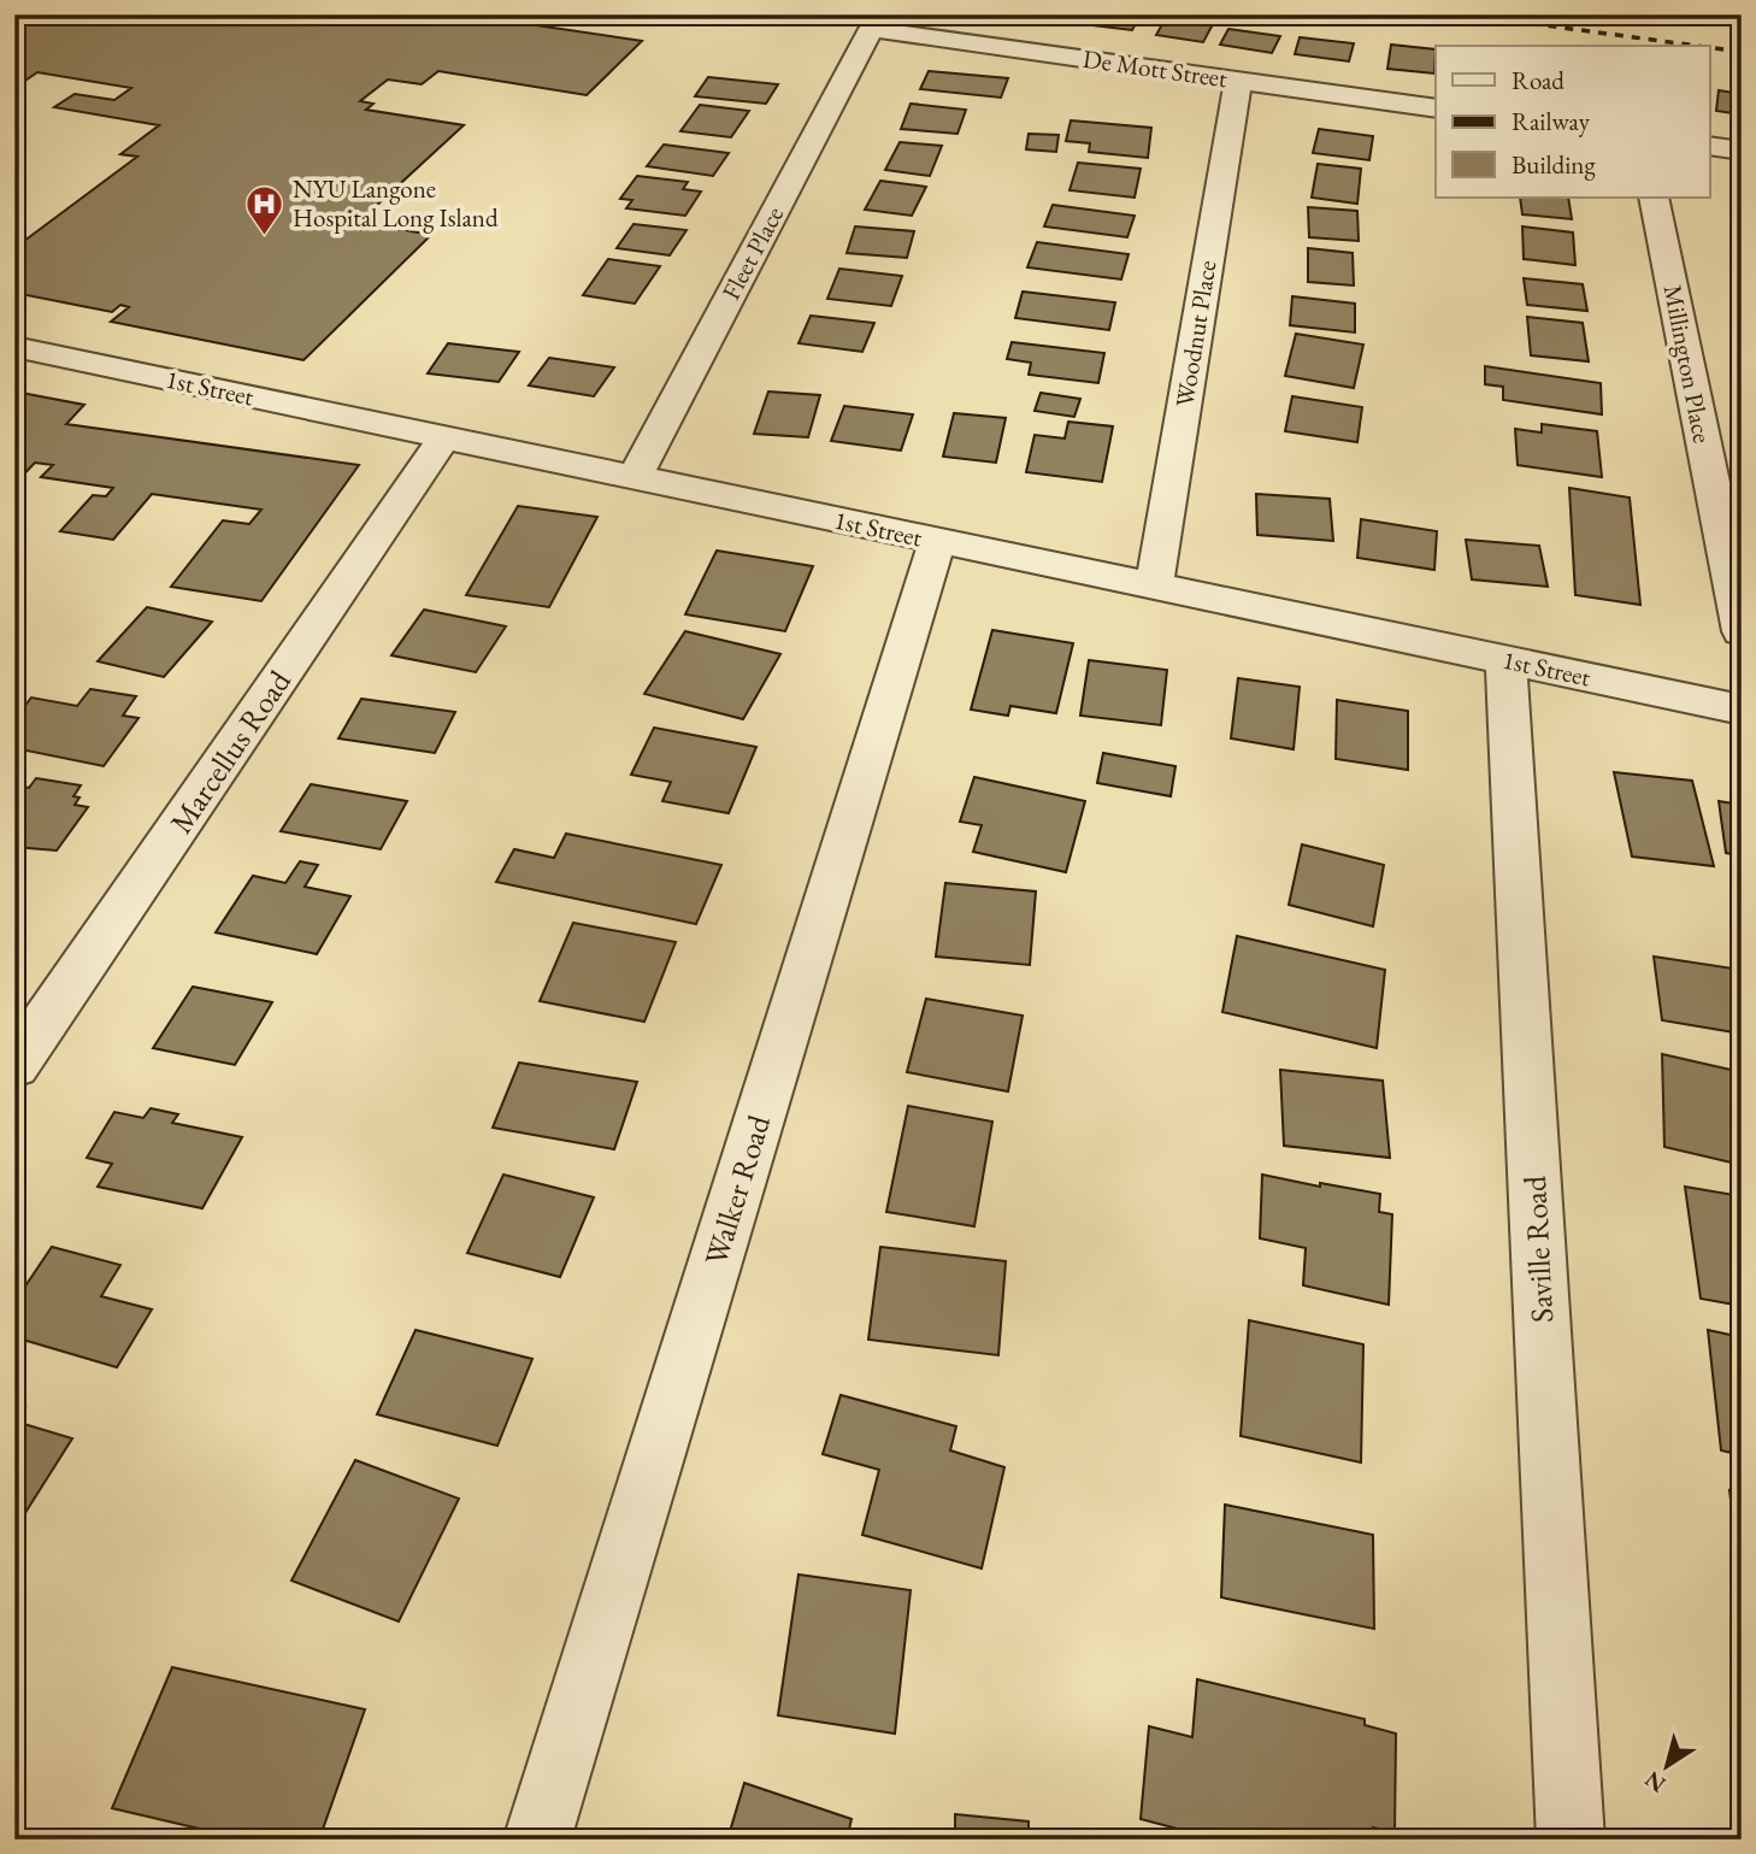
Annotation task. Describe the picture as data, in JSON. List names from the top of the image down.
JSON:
{
  "streets": {
    "street": [
      "De Mott Street",
      "Fleet Place",
      "Woodnut Place",
      "Millington Place",
      "1st Street",
      "Marcellus Road",
      "Walker Road",
      "Saville Road"
    ]
  },
  "crossings": [
    ["De Mott Street", "Fleet Place"],
    ["De Mott Street", "Woodnut Place"],
    ["Fleet Place", "1st Street"],
    ["Woodnut Place", "1st Street"],
    ["1st Street", "Marcellus Road"],
    ["1st Street", "Walker Road"],
    ["1st Street", "Saville Road"]
  ],
  "places": {
    "hospital": ["NYU Langone Hospital Long Island"]
  },
  "legend": ["Road", "Railway", "Building"],
  "north": "bottom left"
}
